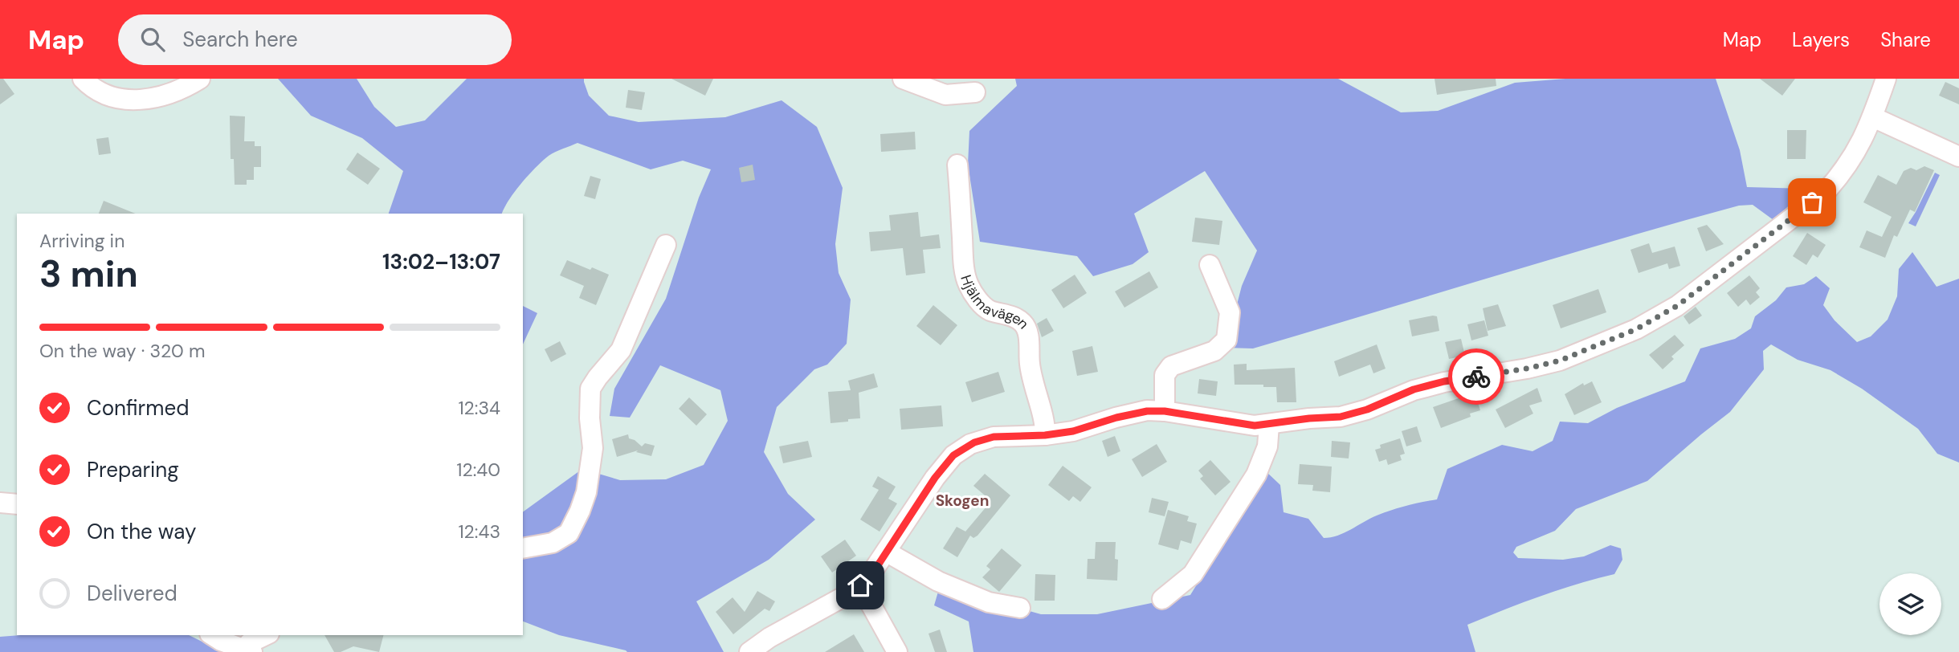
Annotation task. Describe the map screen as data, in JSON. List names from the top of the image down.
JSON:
{
  "streets": {
    "street": ["Hjälmavägen"]
  },
  "districts": ["Skogen"],
  "page": {
    "header": "Map",
    "search": "Search here",
    "nav": ["Map", "Layers", "Share"],
    "heading": ["3 min", "Arriving in", "13:02–13:07"],
    "bar": "On the way · 320 m",
    "list": [
      ["Confirmed", "12:34"],
      ["Preparing", "12:40"],
      ["On the way", "12:43"],
      "Delivered"
    ]
  }
}
